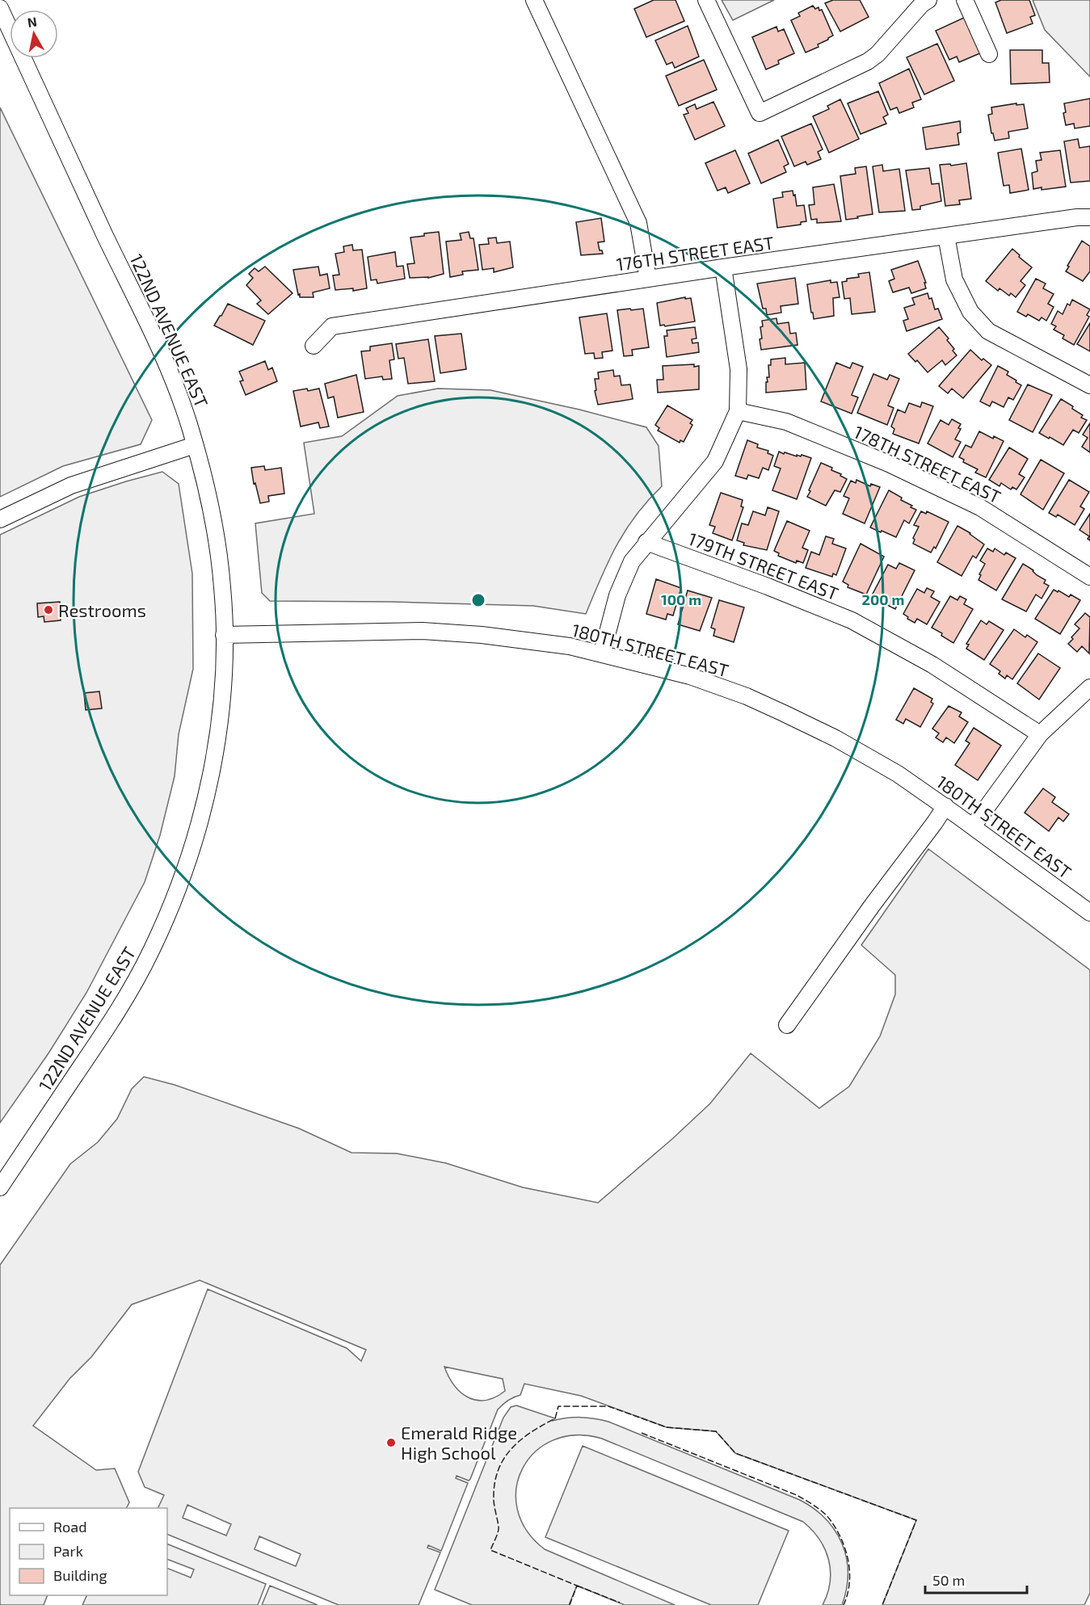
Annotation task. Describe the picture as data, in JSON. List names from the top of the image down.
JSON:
{
  "streets": {
    "street": [
      "176TH STREET EAST",
      "122ND AVENUE EAST",
      "178TH STREET EAST",
      "179TH STREET EAST",
      "180TH STREET EAST"
    ]
  },
  "crossings": [
    ["122ND AVENUE EAST", "180TH STREET EAST"]
  ],
  "places": ["Restrooms", "Emerald Ridge High School"],
  "legend": ["Road", "Park", "Building"],
  "scale_bar": "50 m",
  "north": "top",
  "rings": ["100 m", "200 m"]
}
